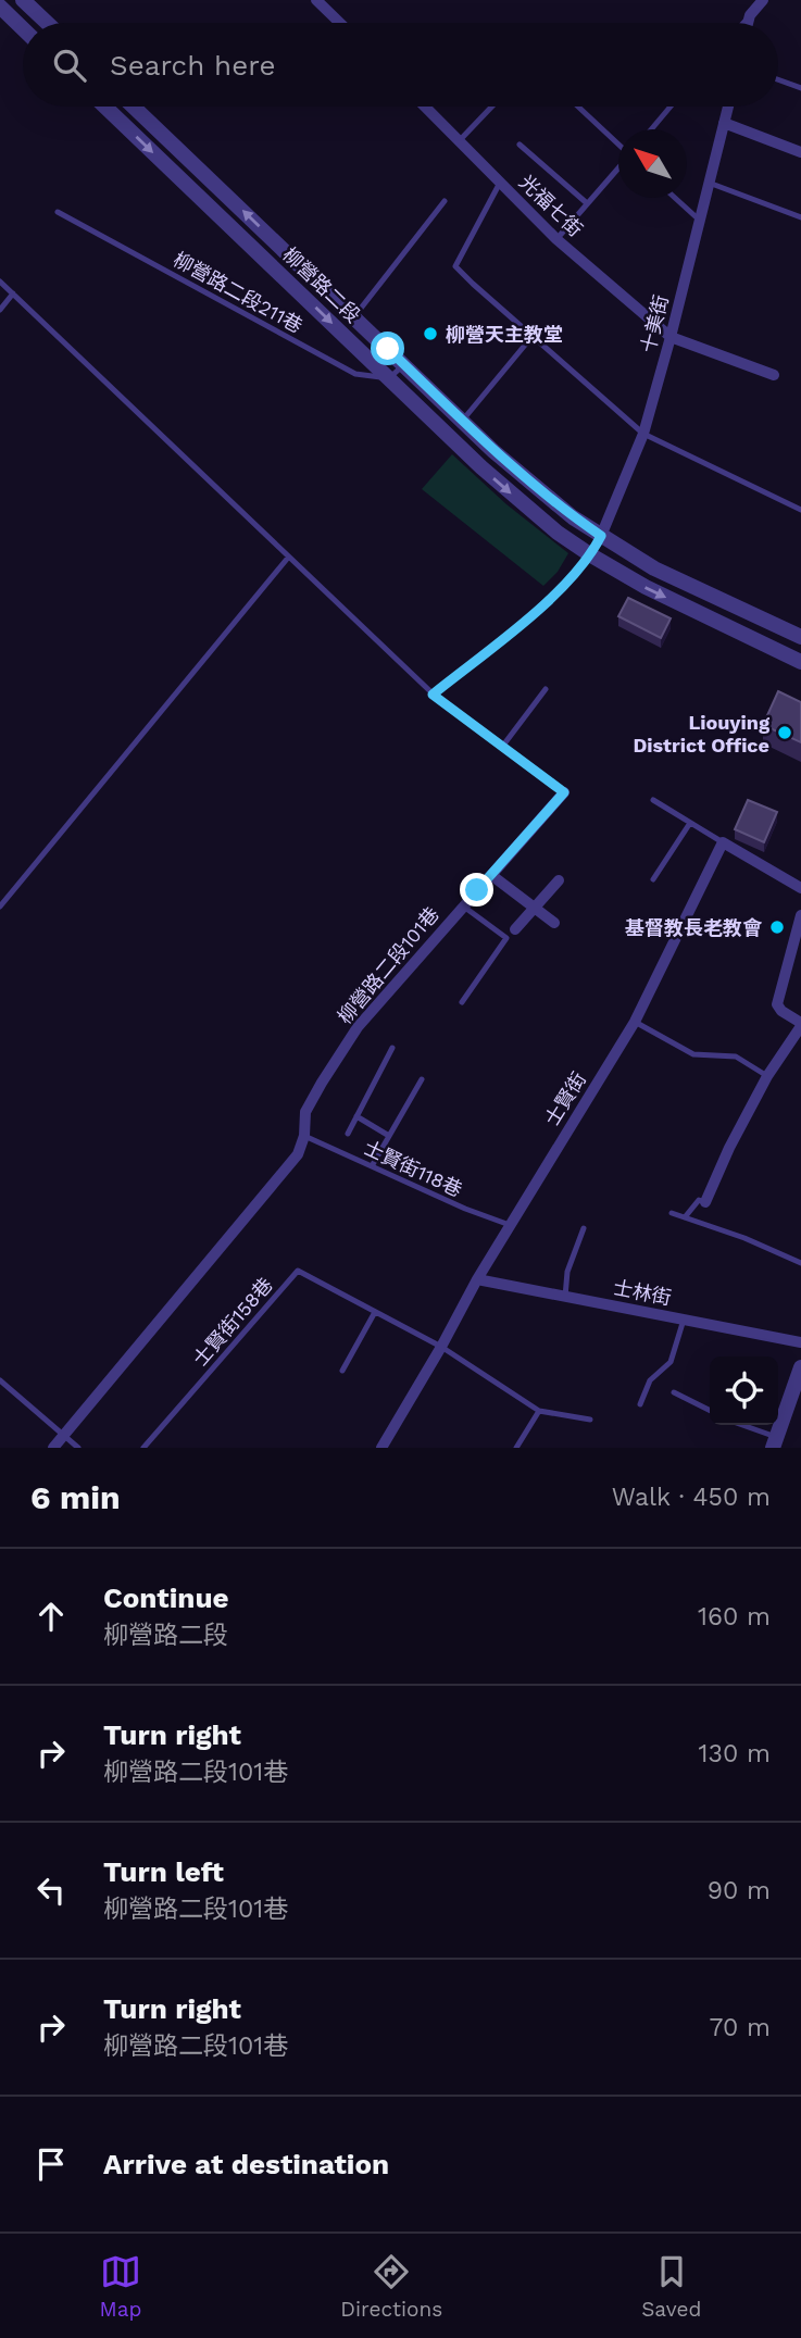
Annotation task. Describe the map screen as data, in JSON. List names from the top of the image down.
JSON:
{
  "streets": {
    "street": [
      "光福七街",
      "柳營路二段",
      "十美街",
      "柳營路二段101巷",
      "士賢街",
      "士林街"
    ],
    "lane": ["柳營路二段211巷", "士賢街118巷", "士賢街158巷"]
  },
  "crossings": [
    ["光福七街", "十美街"],
    ["柳營路二段", "柳營路二段211巷"],
    ["柳營路二段", "十美街"],
    ["柳營路二段101巷", "士賢街118巷"],
    ["士賢街", "士賢街118巷"],
    ["士賢街", "士林街"],
    ["士賢街", "士賢街158巷"]
  ],
  "places": ["柳營天主教堂", "Liouying District Office", "基督教長老教會"],
  "north": "top left",
  "page": {
    "search": "Search here",
    "heading": ["6 min", "Walk · 450 m"],
    "list": [
      ["Continue", "柳營路二段", "160 m"],
      ["Turn right", "柳營路二段101巷", "130 m"],
      ["Turn left", "柳營路二段101巷", "90 m"],
      ["Turn right", "柳營路二段101巷", "70 m"],
      "Arrive at destination"
    ],
    "nav": ["Map", "Directions", "Saved"]
  }
}
